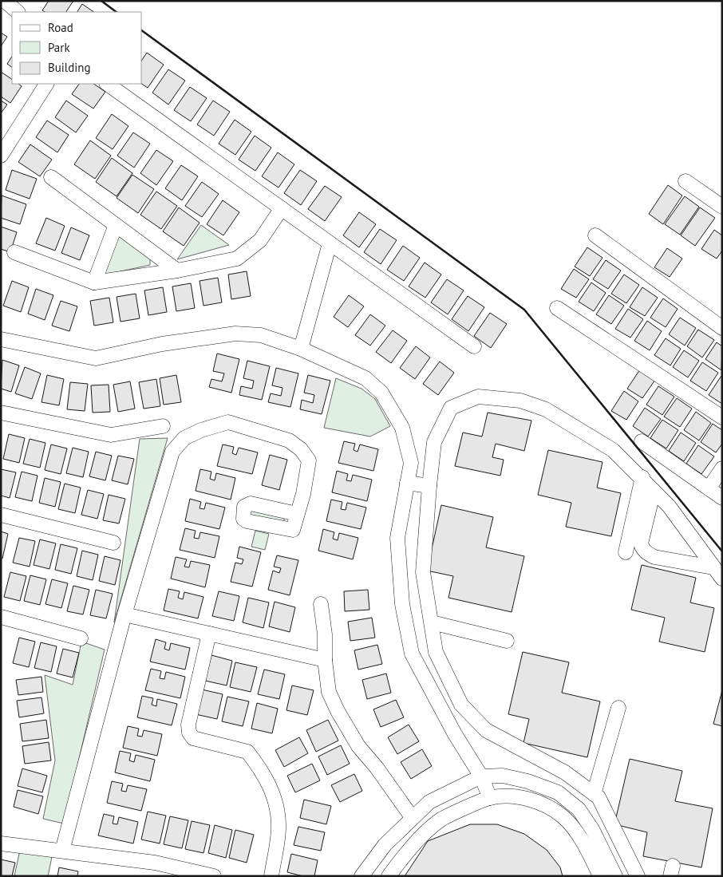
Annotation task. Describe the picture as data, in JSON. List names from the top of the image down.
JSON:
{
  "legend": ["Road", "Park", "Building"]
}
